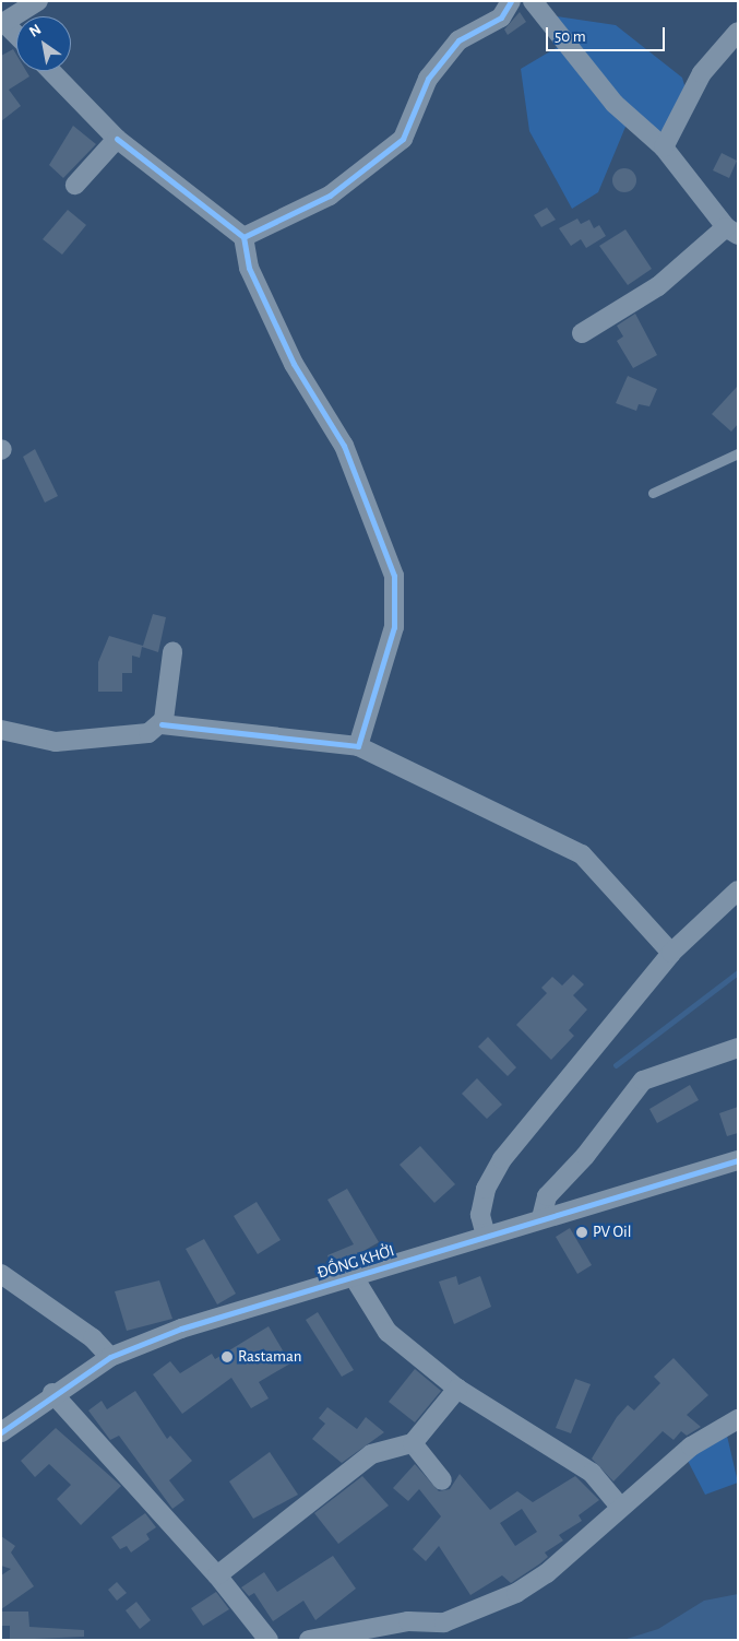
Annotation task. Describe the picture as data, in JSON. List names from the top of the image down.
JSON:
{
  "streets": {
    "street": ["ĐỒNG KHỞI"]
  },
  "places": ["PV Oil", "Rastaman"],
  "scale_bar": "50 m",
  "north": "top left"
}
